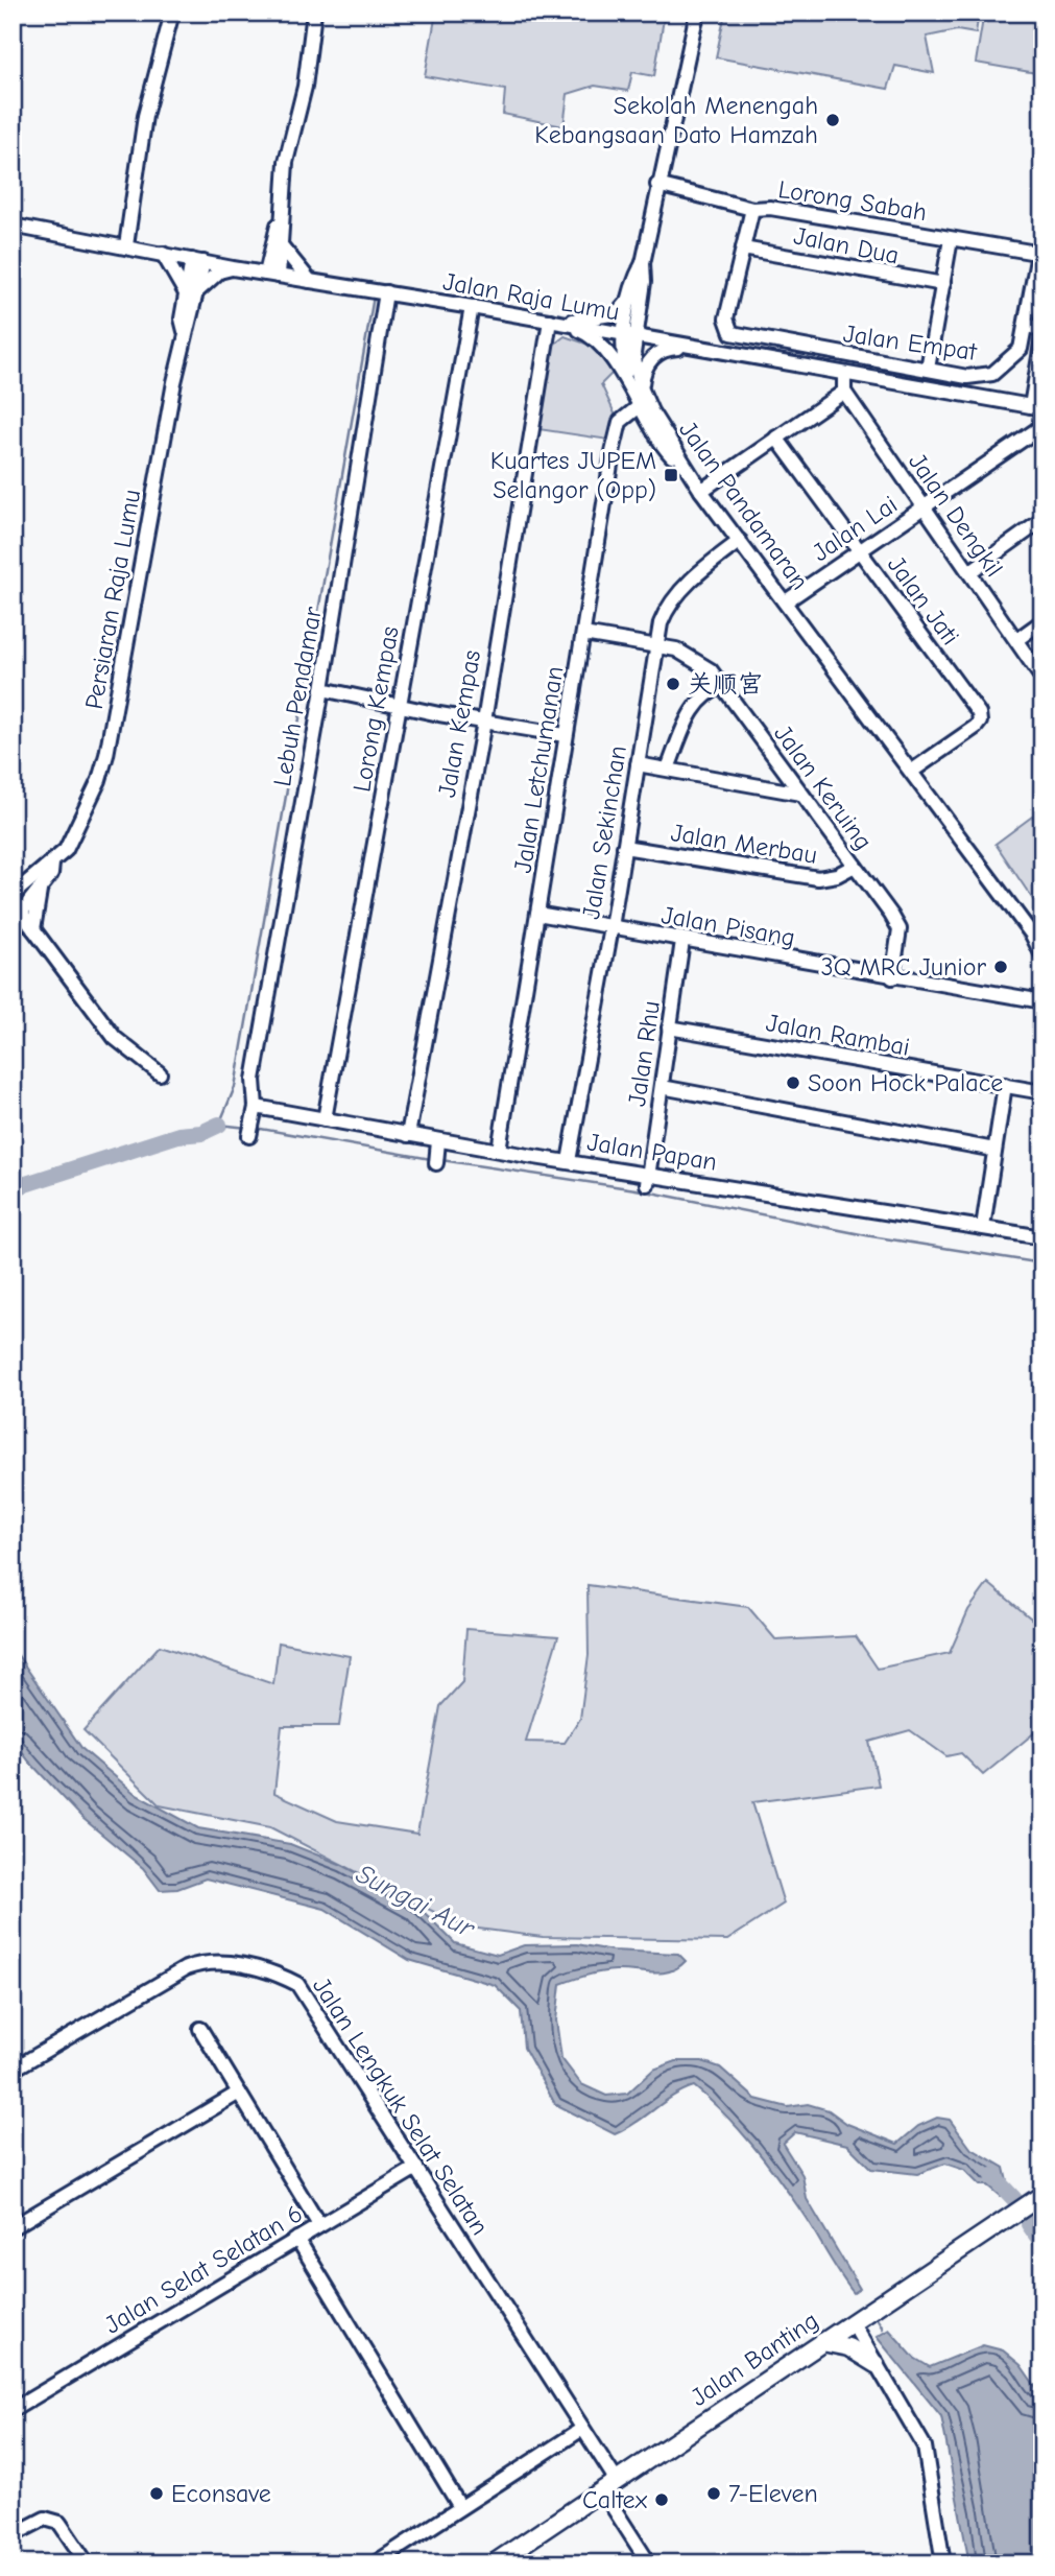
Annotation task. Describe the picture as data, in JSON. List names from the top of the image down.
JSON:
{
  "streets": {
    "main road": ["Jalan Banting"],
    "street": [
      "Lorong Sabah",
      "Jalan Dua",
      "Jalan Raja Lumu",
      "Jalan Empat",
      "Jalan Pandamaran",
      "Jalan Dengkil",
      "Jalan Lai",
      "Persiaran Raja Lumu",
      "Jalan Jati",
      "Lebuh Pendamar",
      "Lorong Kempas",
      "Jalan Kempas",
      "Jalan Letchumanan",
      "Jalan Keruing",
      "Jalan Sekinchan",
      "Jalan Merbau",
      "Jalan Pisang",
      "Jalan Rambai",
      "Jalan Rhu",
      "Jalan Papan",
      "Jalan Lengkuk Selat Selatan",
      "Jalan Selat Selatan 6"
    ]
  },
  "crossings": [
    ["Lorong Sabah", "Jalan Empat"],
    ["Jalan Dua", "Jalan Empat"],
    ["Jalan Raja Lumu", "Jalan Pandamaran"],
    ["Jalan Raja Lumu", "Jalan Lai"],
    ["Jalan Raja Lumu", "Persiaran Raja Lumu"],
    ["Jalan Raja Lumu", "Lebuh Pendamar"],
    ["Jalan Raja Lumu", "Lorong Kempas"],
    ["Jalan Raja Lumu", "Jalan Kempas"],
    ["Jalan Pandamaran", "Jalan Lai"],
    ["Jalan Pandamaran", "Jalan Jati"],
    ["Jalan Pandamaran", "Jalan Kempas"],
    ["Jalan Pandamaran", "Jalan Letchumanan"],
    ["Jalan Pandamaran", "Jalan Sekinchan"],
    ["Jalan Dengkil", "Jalan Lai"],
    ["Jalan Lai", "Jalan Jati"],
    ["Lebuh Pendamar", "Jalan Papan"],
    ["Lorong Kempas", "Jalan Papan"],
    ["Jalan Kempas", "Jalan Papan"],
    ["Jalan Letchumanan", "Jalan Keruing"],
    ["Jalan Letchumanan", "Jalan Pisang"],
    ["Jalan Letchumanan", "Jalan Papan"],
    ["Jalan Keruing", "Jalan Sekinchan"],
    ["Jalan Keruing", "Jalan Merbau"],
    ["Jalan Keruing", "Jalan Pisang"],
    ["Jalan Sekinchan", "Jalan Merbau"],
    ["Jalan Sekinchan", "Jalan Pisang"],
    ["Jalan Sekinchan", "Jalan Papan"],
    ["Jalan Pisang", "Jalan Rhu"],
    ["Jalan Rambai", "Jalan Rhu"],
    ["Jalan Rhu", "Jalan Papan"],
    ["Jalan Lengkuk Selat Selatan", "Jalan Selat Selatan 6"],
    ["Jalan Lengkuk Selat Selatan", "Jalan Banting"]
  ],
  "water": ["Sungai Aur"],
  "places": {
    "other": [
      "Sekolah Menengah Kebangsaan Dato Hamzah",
      "关顺宫",
      "3Q MRC Junior",
      "Soon Hock Palace",
      "Econsave",
      "7-Eleven",
      "Caltex"
    ],
    "transit": ["Kuartes JUPEM Selangor (Opp)"]
  }
}
